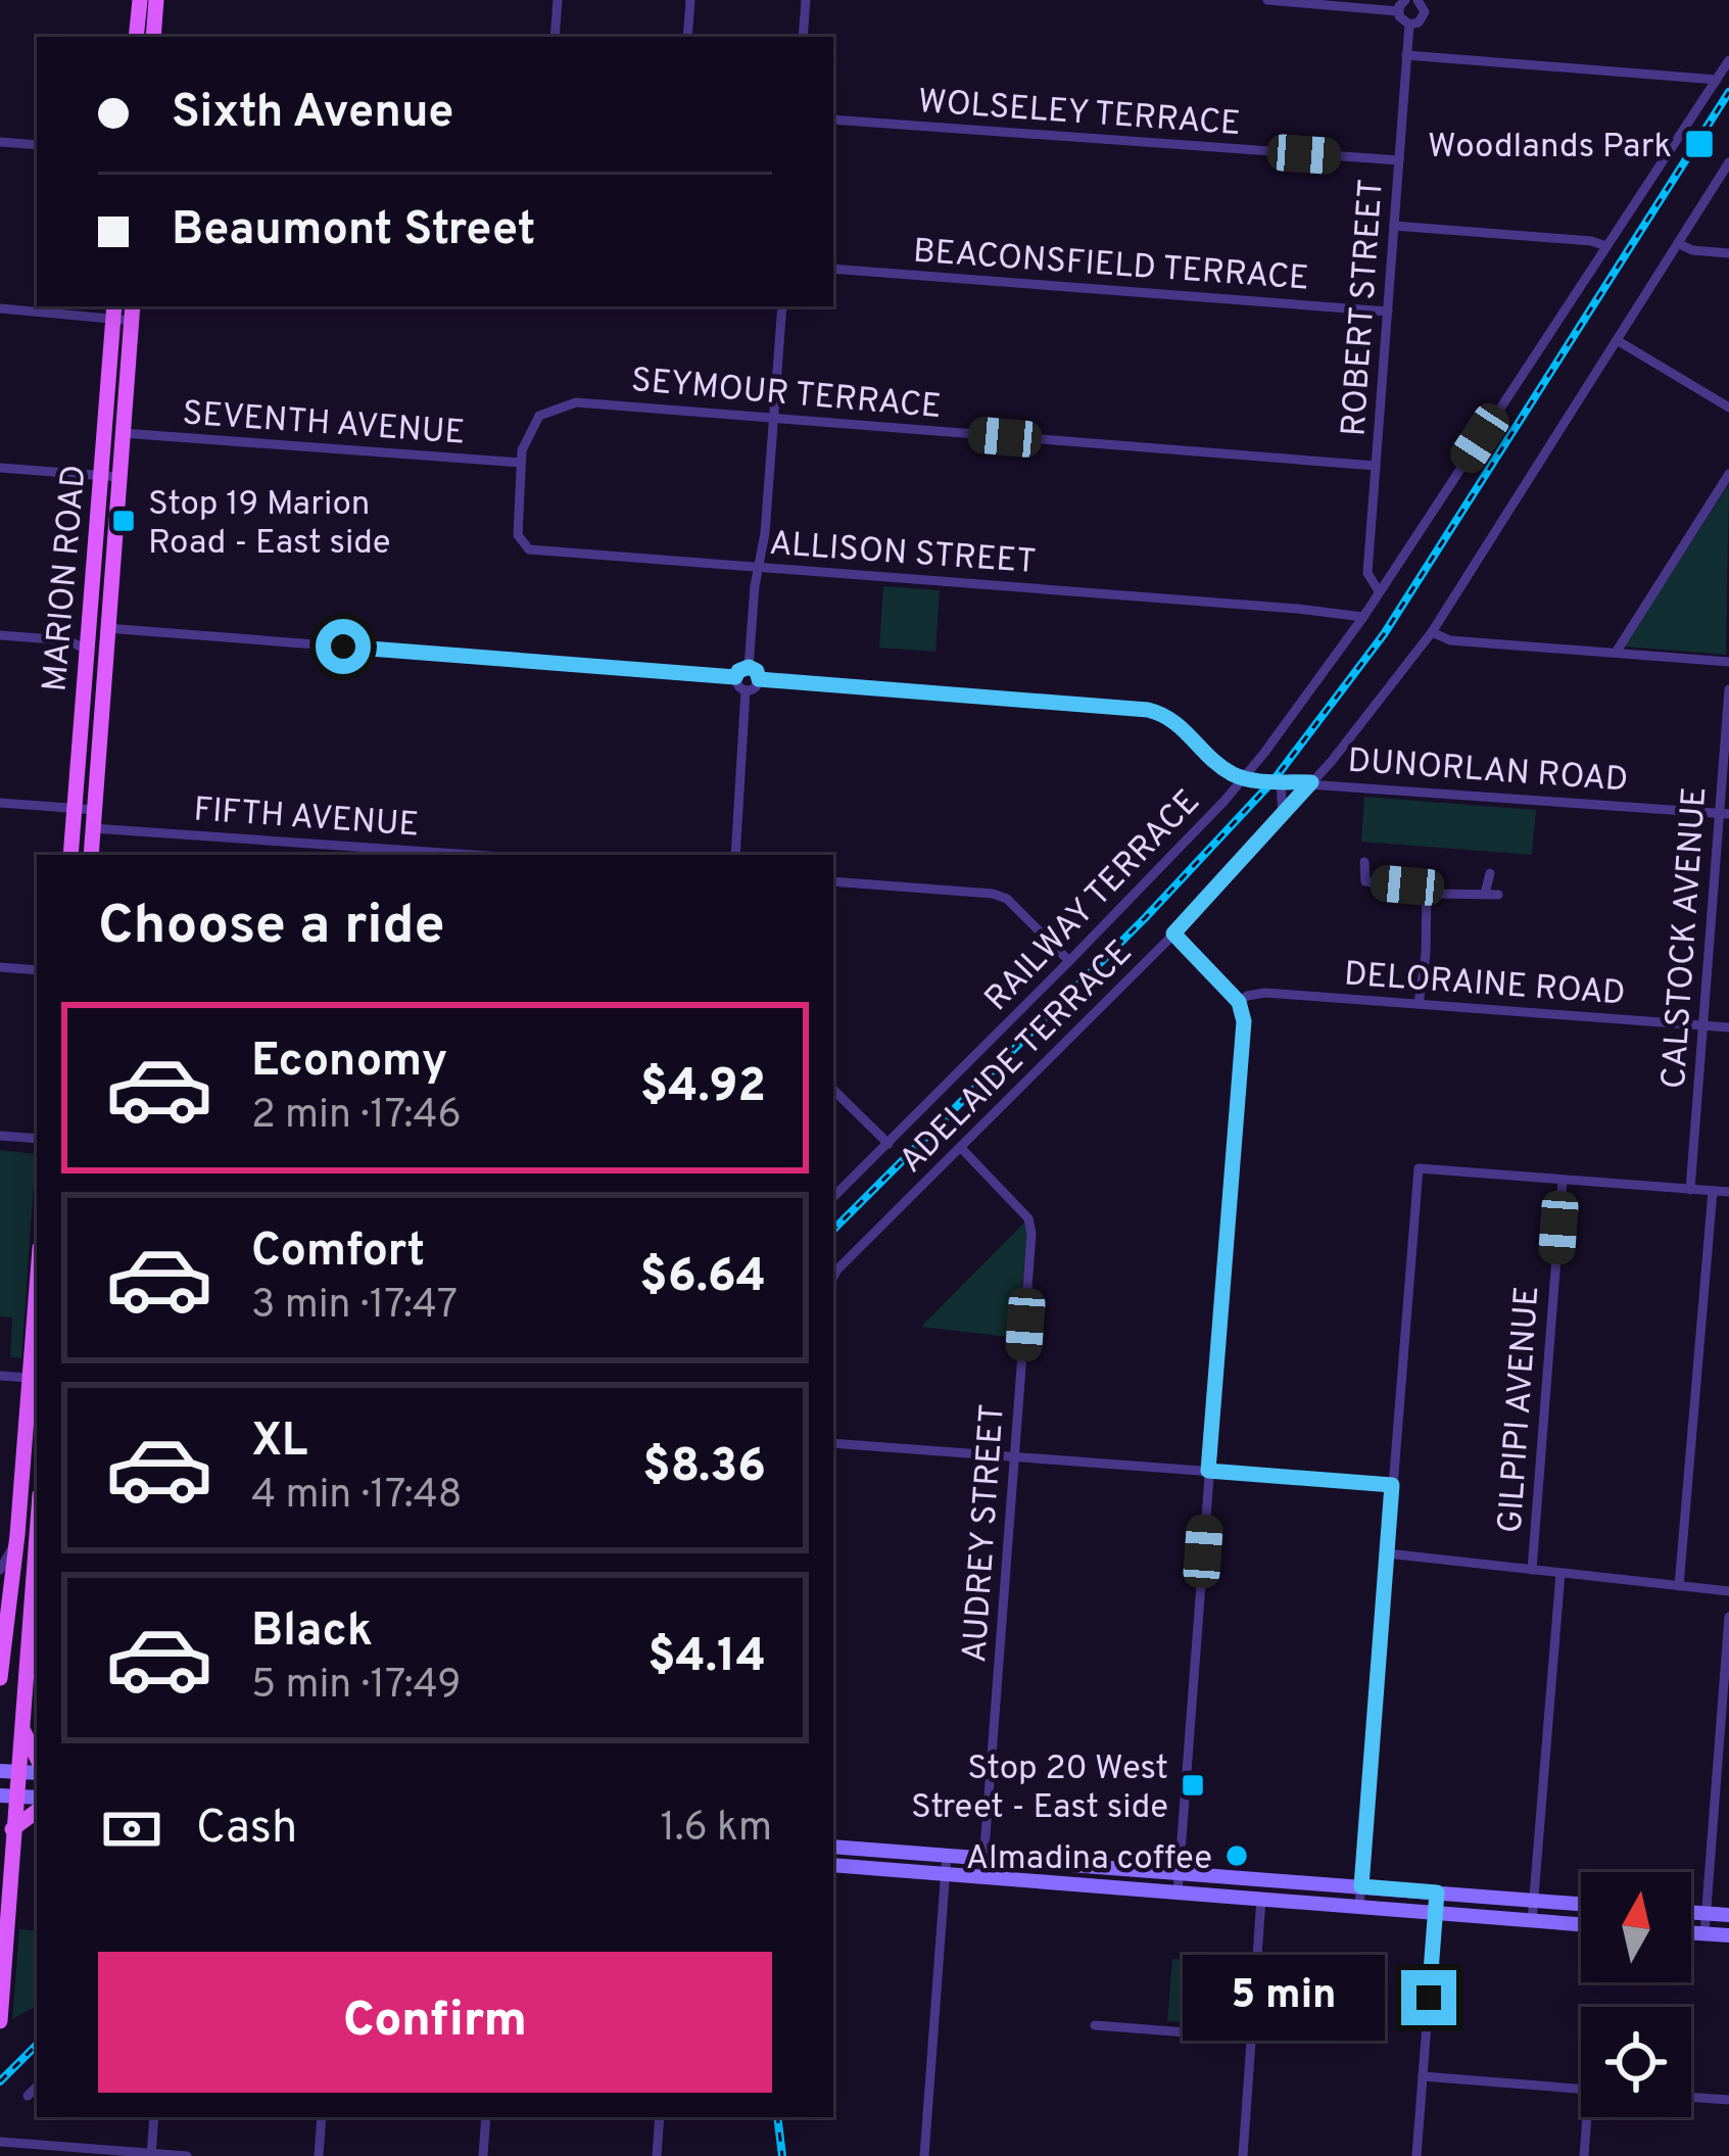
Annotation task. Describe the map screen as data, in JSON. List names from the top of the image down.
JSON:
{
  "streets": {
    "main road": ["MARION ROAD"],
    "street": [
      "WOLSELEY TERRACE",
      "BEACONSFIELD TERRACE",
      "ROBERT STREET",
      "SEYMOUR TERRACE",
      "SEVENTH AVENUE",
      "ALLISON STREET",
      "DUNORLAN ROAD",
      "FIFTH AVENUE",
      "RAILWAY TERRACE",
      "CALSTOCK AVENUE",
      "DELORAINE ROAD",
      "ADELAIDE TERRACE",
      "GILPIPI AVENUE",
      "AUDREY STREET"
    ]
  },
  "crossings": [
    ["WOLSELEY TERRACE", "ROBERT STREET"],
    ["BEACONSFIELD TERRACE", "ROBERT STREET"],
    ["ROBERT STREET", "SEYMOUR TERRACE"],
    ["ROBERT STREET", "RAILWAY TERRACE"],
    ["SEYMOUR TERRACE", "SEVENTH AVENUE"],
    ["SEYMOUR TERRACE", "ALLISON STREET"],
    ["SEVENTH AVENUE", "ALLISON STREET"],
    ["SEVENTH AVENUE", "MARION ROAD"],
    ["ALLISON STREET", "RAILWAY TERRACE"],
    ["MARION ROAD", "FIFTH AVENUE"],
    ["DUNORLAN ROAD", "RAILWAY TERRACE"],
    ["DUNORLAN ROAD", "CALSTOCK AVENUE"],
    ["DUNORLAN ROAD", "ADELAIDE TERRACE"],
    ["CALSTOCK AVENUE", "DELORAINE ROAD"],
    ["ADELAIDE TERRACE", "AUDREY STREET"]
  ],
  "places": {
    "transit": ["Woodlands Park", "Stop 19 Marion Road - East side", "Stop 20 West Street - East side"],
    "other": ["Almadina coffee"]
  },
  "north": "top",
  "page": {
    "banner": ["Sixth Avenue", "Beaumont Street"],
    "heading": "Choose a ride",
    "list": [
      {
        "name": "Economy",
        "note": "2 min · 17:46",
        "value": "$4.92"
      },
      {
        "name": "Comfort",
        "note": "3 min · 17:47",
        "value": "$6.64"
      },
      {
        "name": "XL",
        "note": "4 min · 17:48",
        "value": "$8.36"
      },
      {
        "name": "Black",
        "note": "5 min · 17:49",
        "value": "$4.14"
      }
    ],
    "pay": ["Cash", "1.6 km"],
    "buttons": "Confirm",
    "bubble": "5 min"
  }
}
